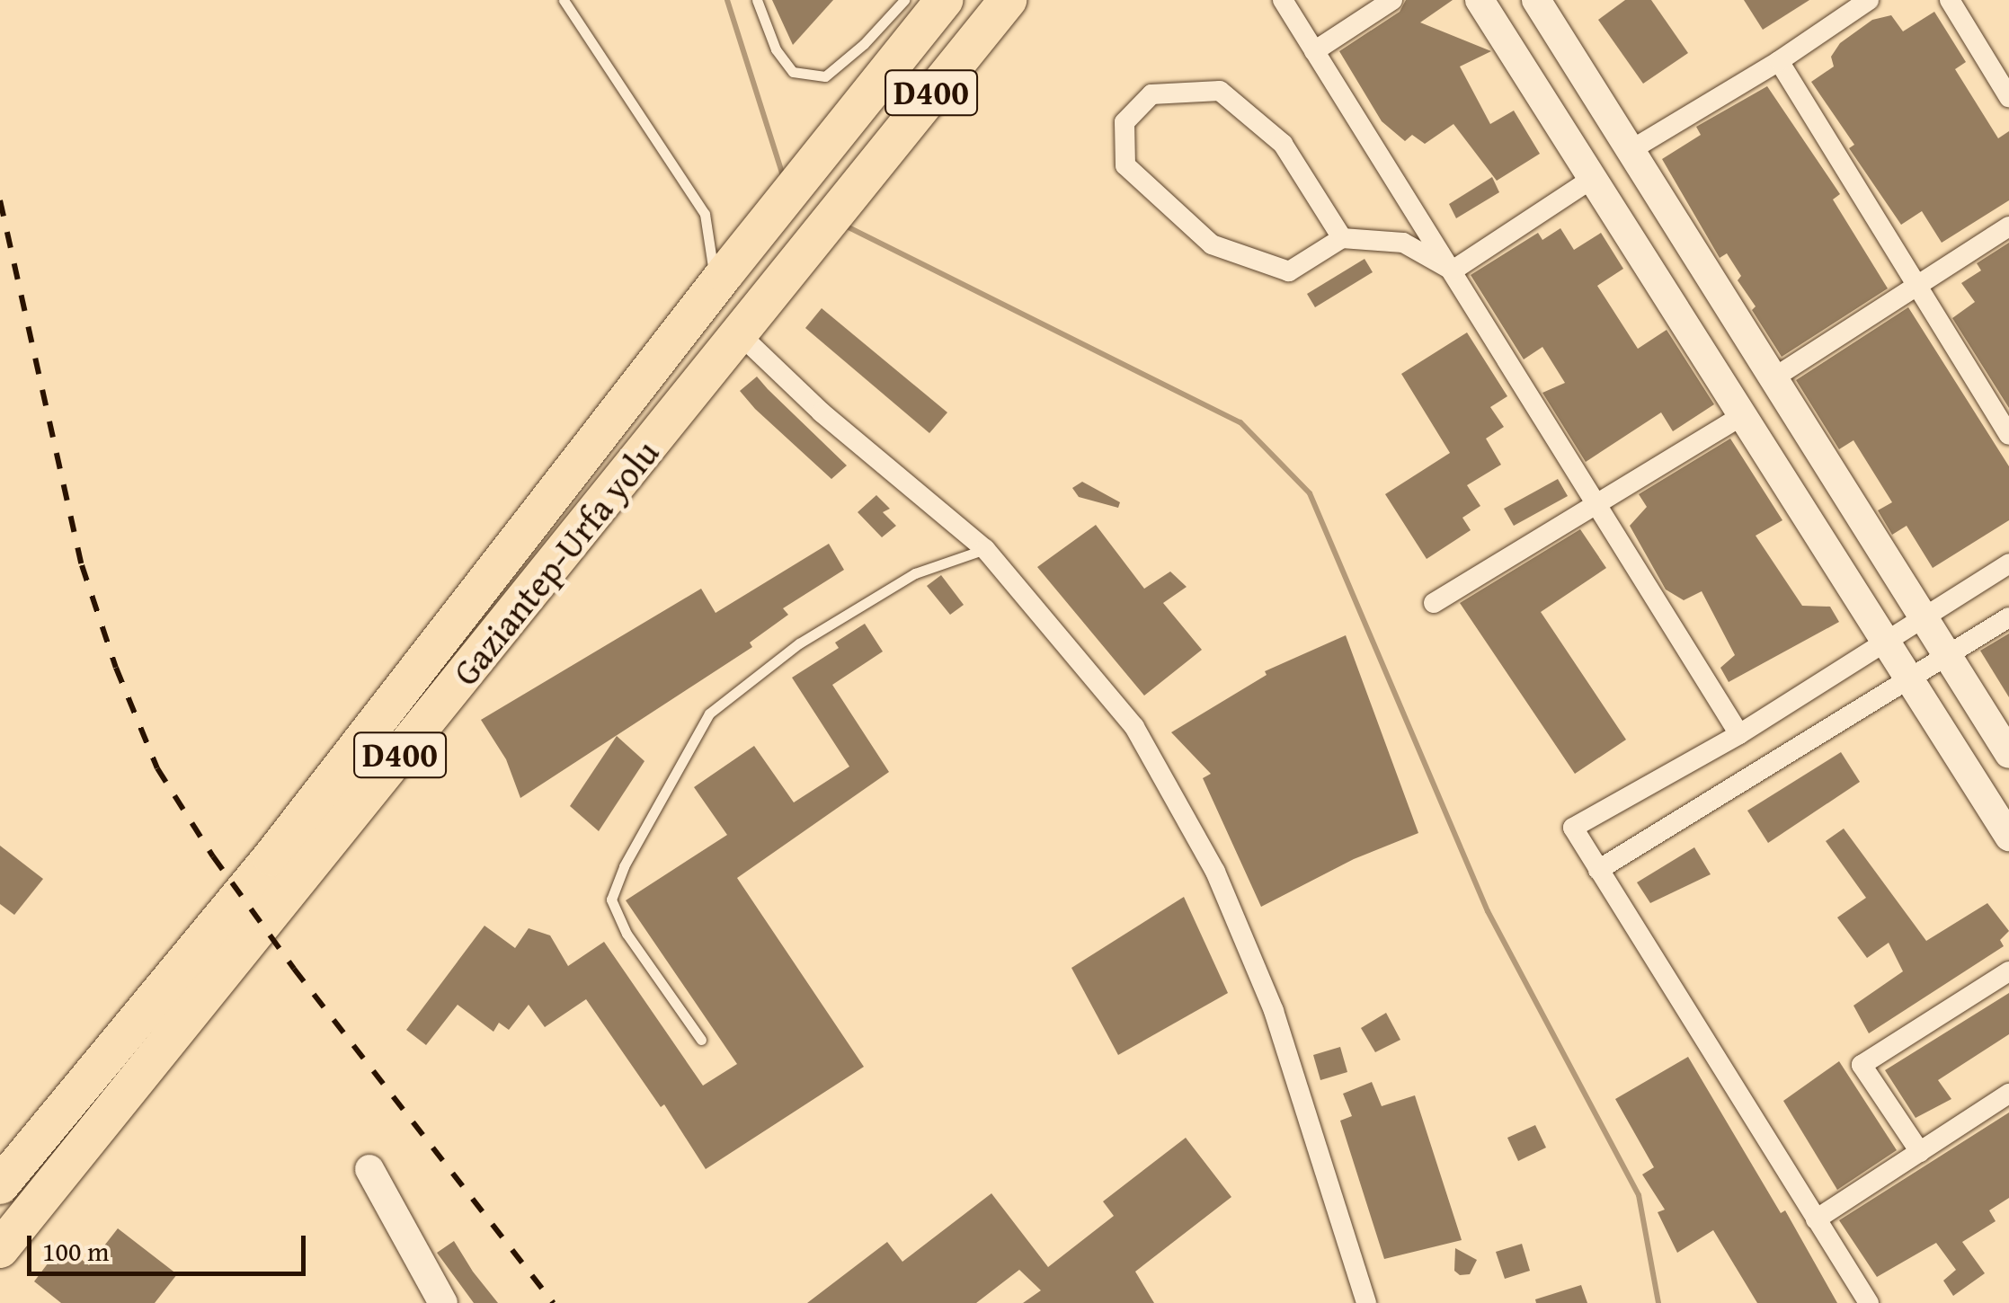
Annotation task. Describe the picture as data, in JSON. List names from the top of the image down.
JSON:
{
  "streets": {
    "highway": ["D400", "Gaziantep-Urfa yolu"]
  },
  "scale_bar": "100 m"
}
